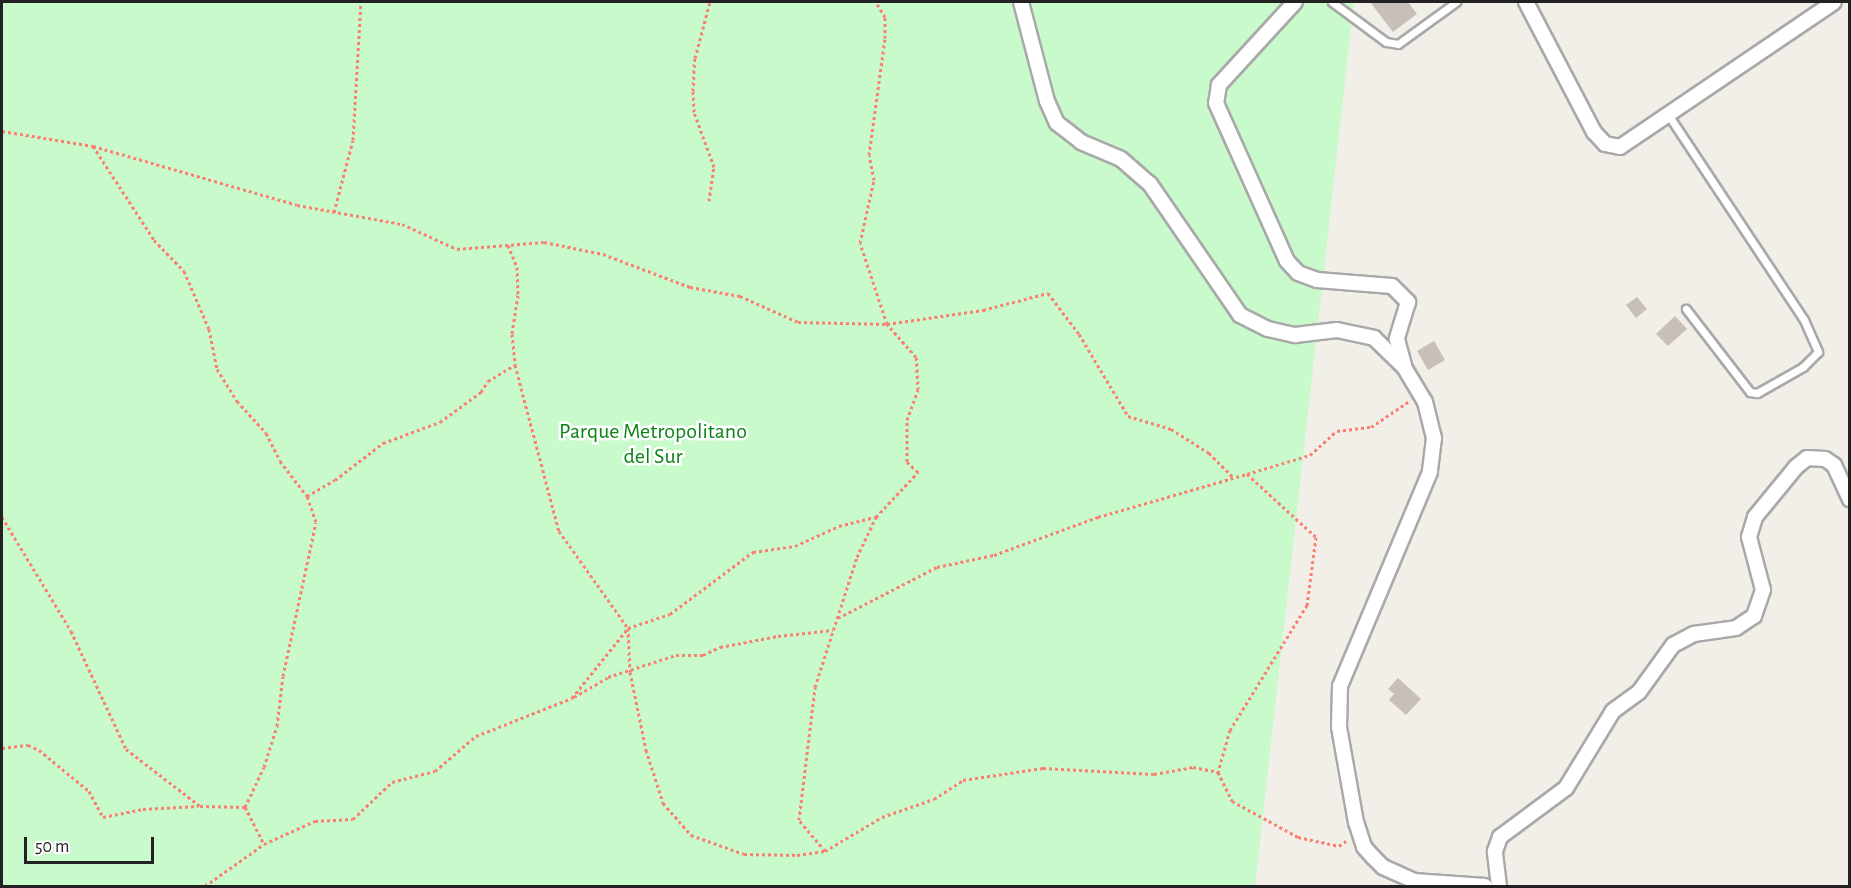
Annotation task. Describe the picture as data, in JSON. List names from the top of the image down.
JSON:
{
  "parks": ["Parque Metropolitano del Sur"],
  "scale_bar": "50 m"
}
